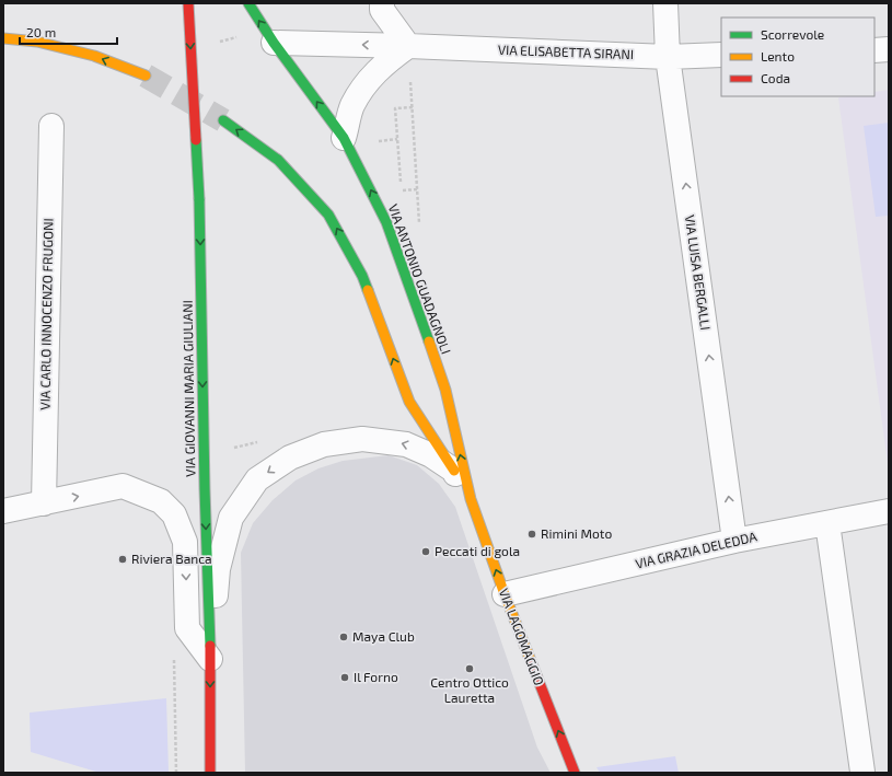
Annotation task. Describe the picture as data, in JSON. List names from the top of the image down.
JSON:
{
  "streets": {
    "main road": ["VIA ANTONIO GUADAGNOLI", "VIA GIOVANNI MARIA GIULIANI", "VIA LAGOMAGGIO"],
    "street": [
      "VIA ELISABETTA SIRANI",
      "VIA LUISA BERGALLI",
      "VIA CARLO INNOCENZO FRUGONI",
      "VIA GRAZIA DELEDDA"
    ]
  },
  "crossings": [
    ["VIA ELISABETTA SIRANI", "VIA LUISA BERGALLI"],
    ["VIA ELISABETTA SIRANI", "VIA ANTONIO GUADAGNOLI"],
    ["VIA LUISA BERGALLI", "VIA GRAZIA DELEDDA"],
    ["VIA ANTONIO GUADAGNOLI", "VIA LAGOMAGGIO"],
    ["VIA GRAZIA DELEDDA", "VIA LAGOMAGGIO"]
  ],
  "one_way": ["VIA LUISA BERGALLI", "VIA GIOVANNI MARIA GIULIANI", "VIA LAGOMAGGIO"],
  "places": [
    "Rimini Moto",
    "Peccati di gola",
    "Riviera Banca",
    "Maya Club",
    "Centro Ottico Lauretta",
    "Il Forno"
  ],
  "legend": ["Scorrevole", "Lento", "Coda"],
  "scale_bar": "20 m"
}
